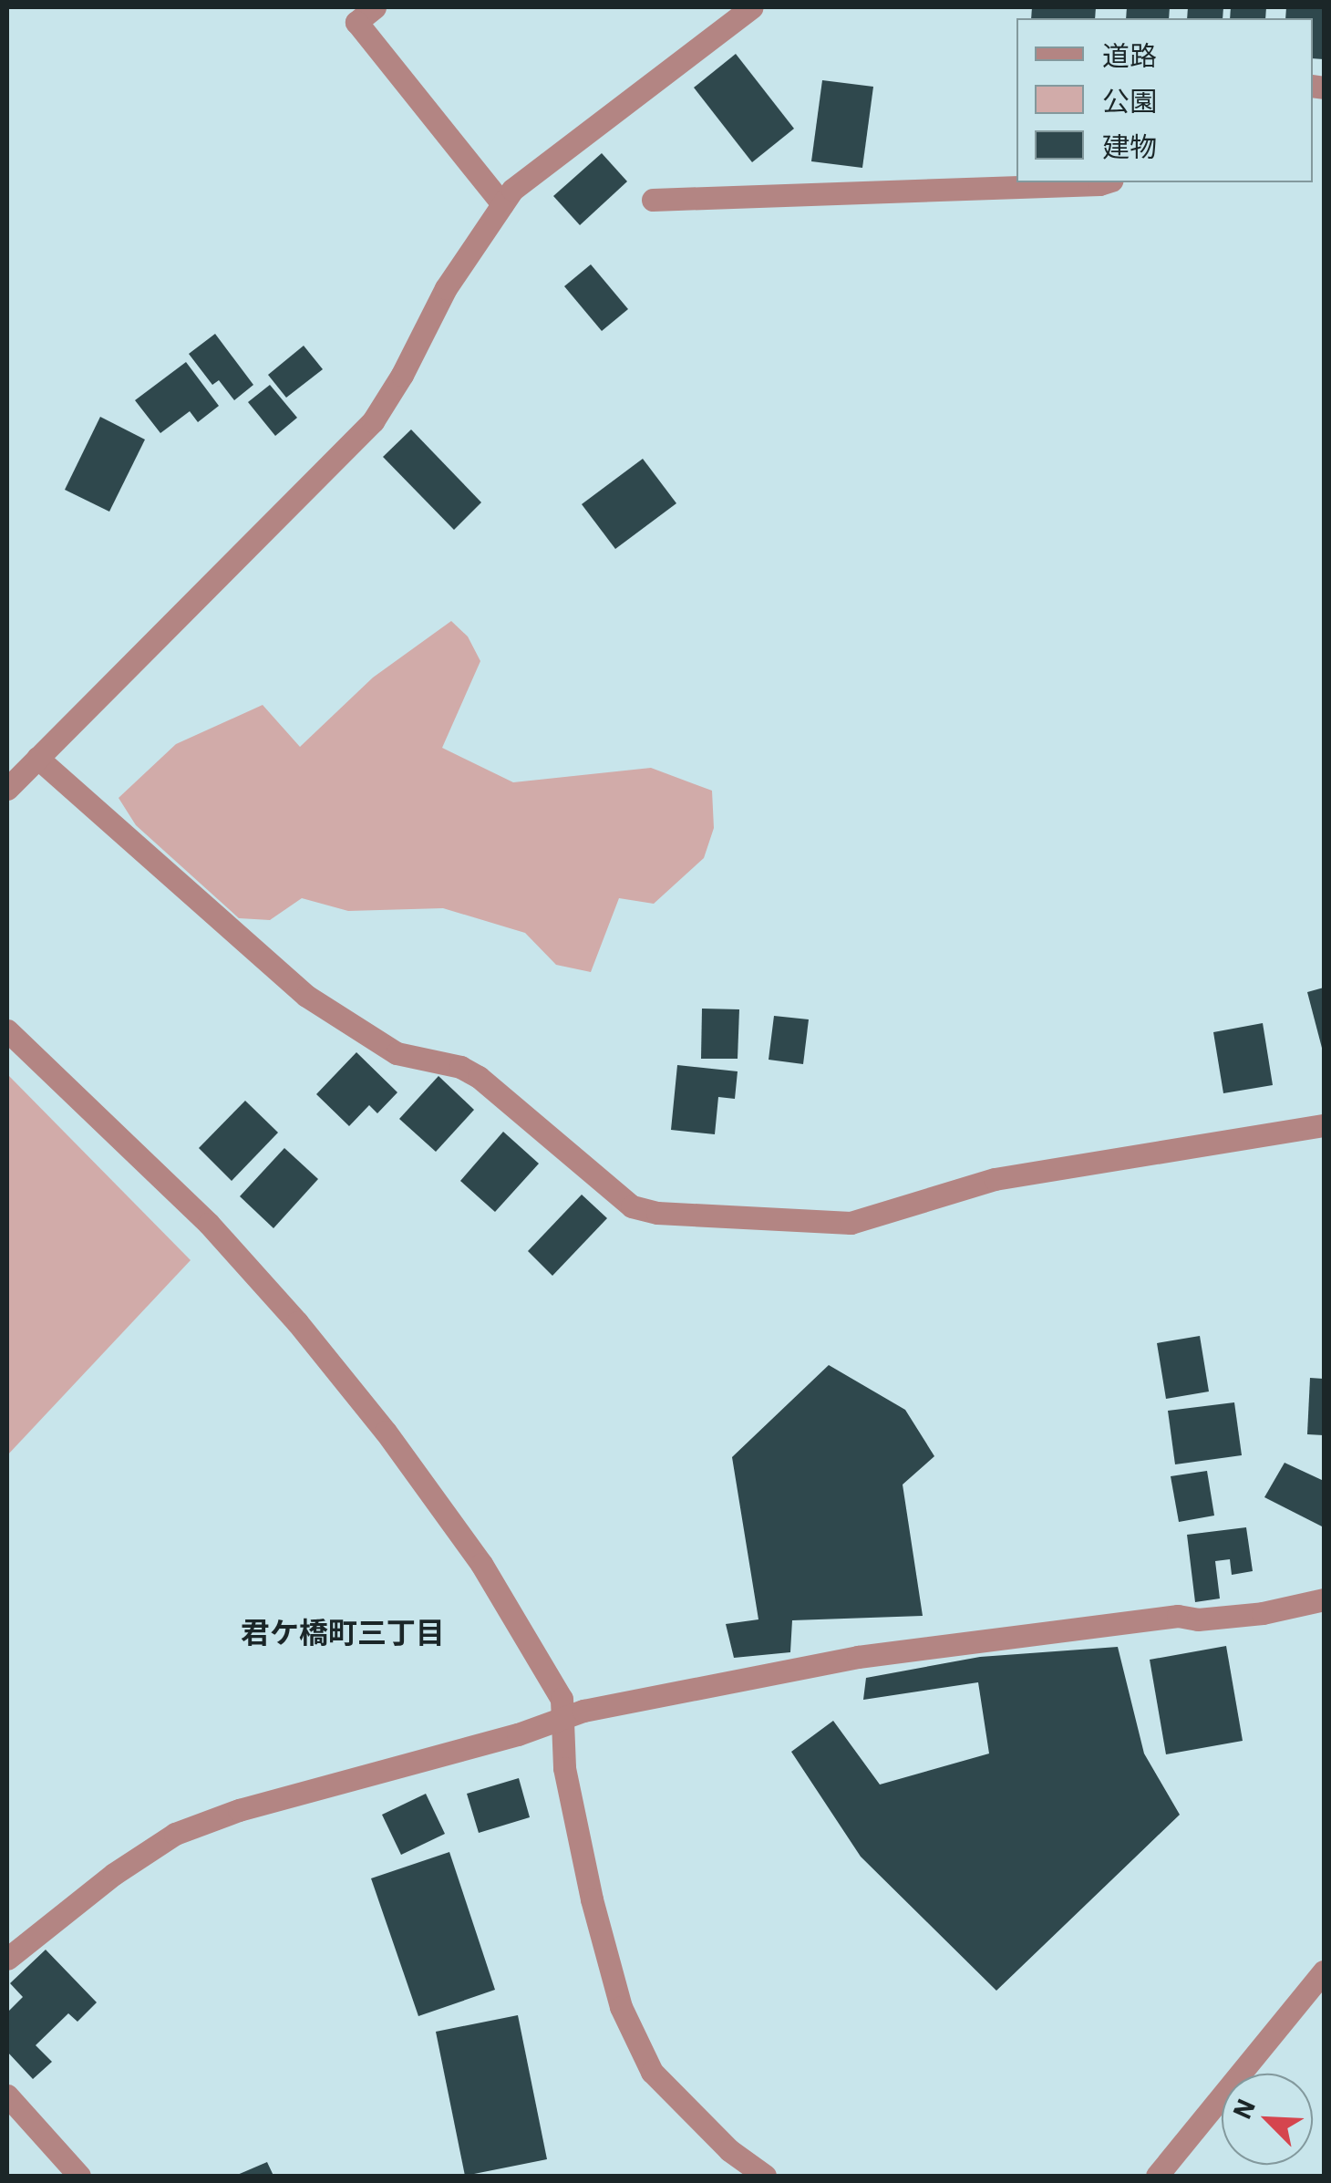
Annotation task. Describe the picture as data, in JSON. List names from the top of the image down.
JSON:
{
  "districts": ["君ケ橋町三丁目"],
  "legend": ["道路", "公園", "建物"],
  "north": "top left"
}
